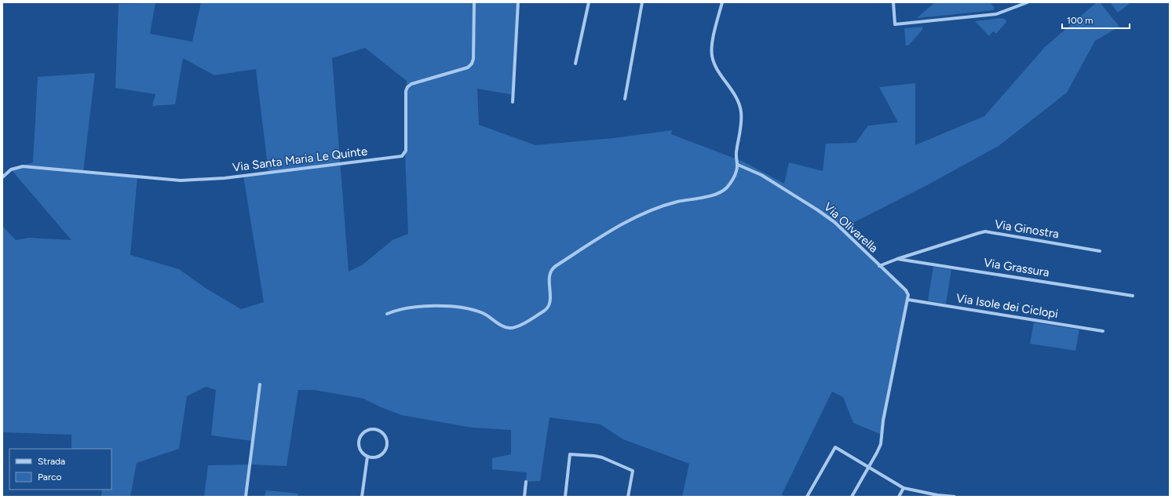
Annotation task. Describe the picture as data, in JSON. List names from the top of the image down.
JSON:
{
  "streets": {
    "street": [
      "Via Santa Maria Le Quinte",
      "Via Olivarella",
      "Via Ginostra",
      "Via Grassura",
      "Via Isole dei Ciclopi"
    ]
  },
  "crossings": [
    ["Via Olivarella", "Via Ginostra"],
    ["Via Olivarella", "Via Isole dei Ciclopi"],
    ["Via Ginostra", "Via Grassura"]
  ],
  "legend": ["Strada", "Parco"],
  "scale_bar": "100 m"
}
